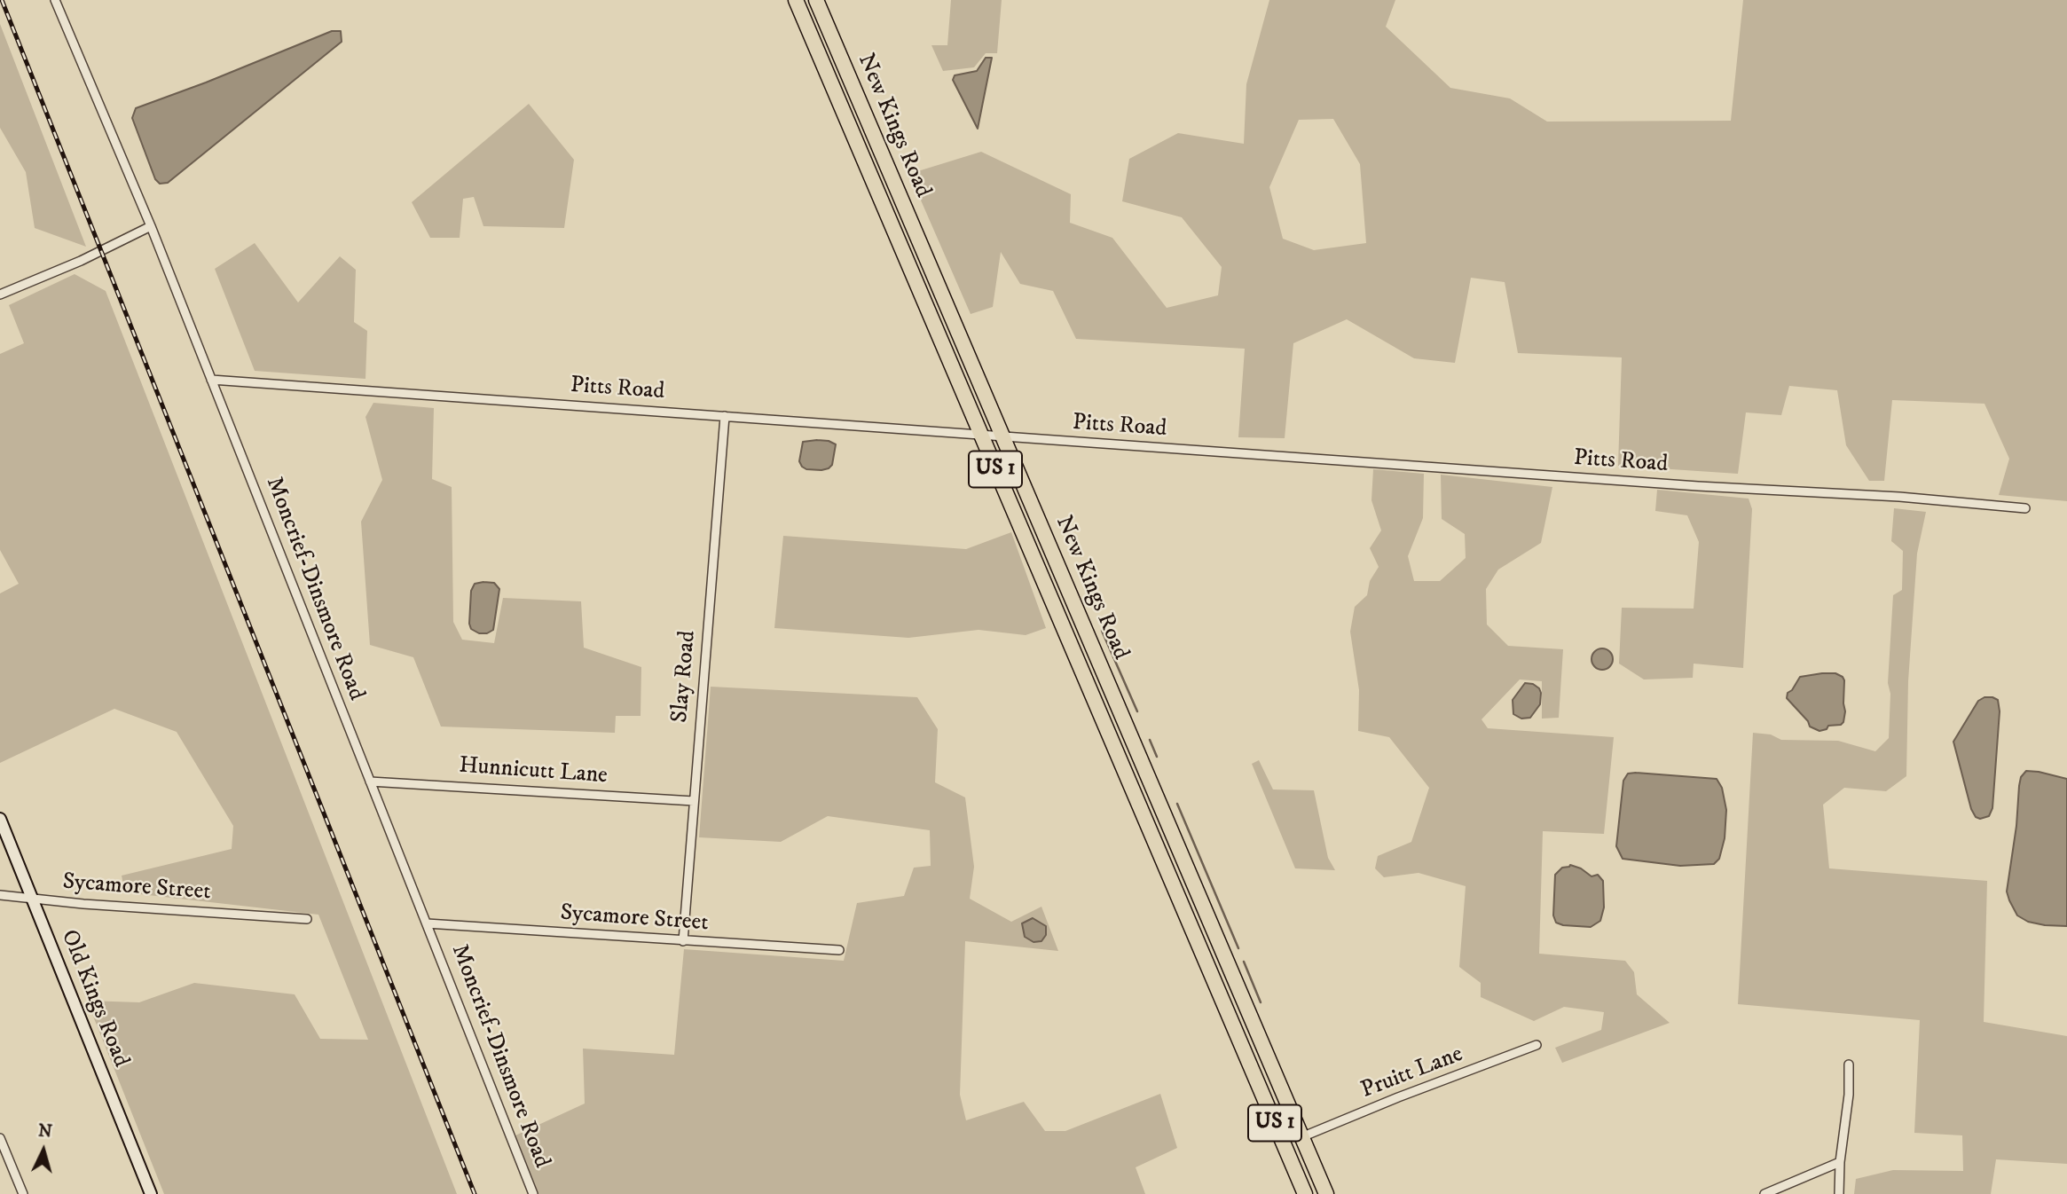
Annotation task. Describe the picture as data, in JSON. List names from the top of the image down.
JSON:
{
  "streets": {
    "highway": ["New Kings Road", "US 1"],
    "street": [
      "Pitts Road",
      "Moncrief-Dinsmore Road",
      "Slay Road",
      "Hunnicutt Lane",
      "Sycamore Street",
      "Old Kings Road",
      "Pruitt Lane"
    ]
  },
  "crossings": [
    ["New Kings Road", "Pitts Road"],
    ["New Kings Road", "Pruitt Lane"],
    ["Pitts Road", "Moncrief-Dinsmore Road"],
    ["Pitts Road", "Slay Road"],
    ["Moncrief-Dinsmore Road", "Hunnicutt Lane"],
    ["Moncrief-Dinsmore Road", "Sycamore Street"],
    ["Slay Road", "Hunnicutt Lane"],
    ["Slay Road", "Sycamore Street"],
    ["Sycamore Street", "Old Kings Road"]
  ],
  "north": "top"
}
